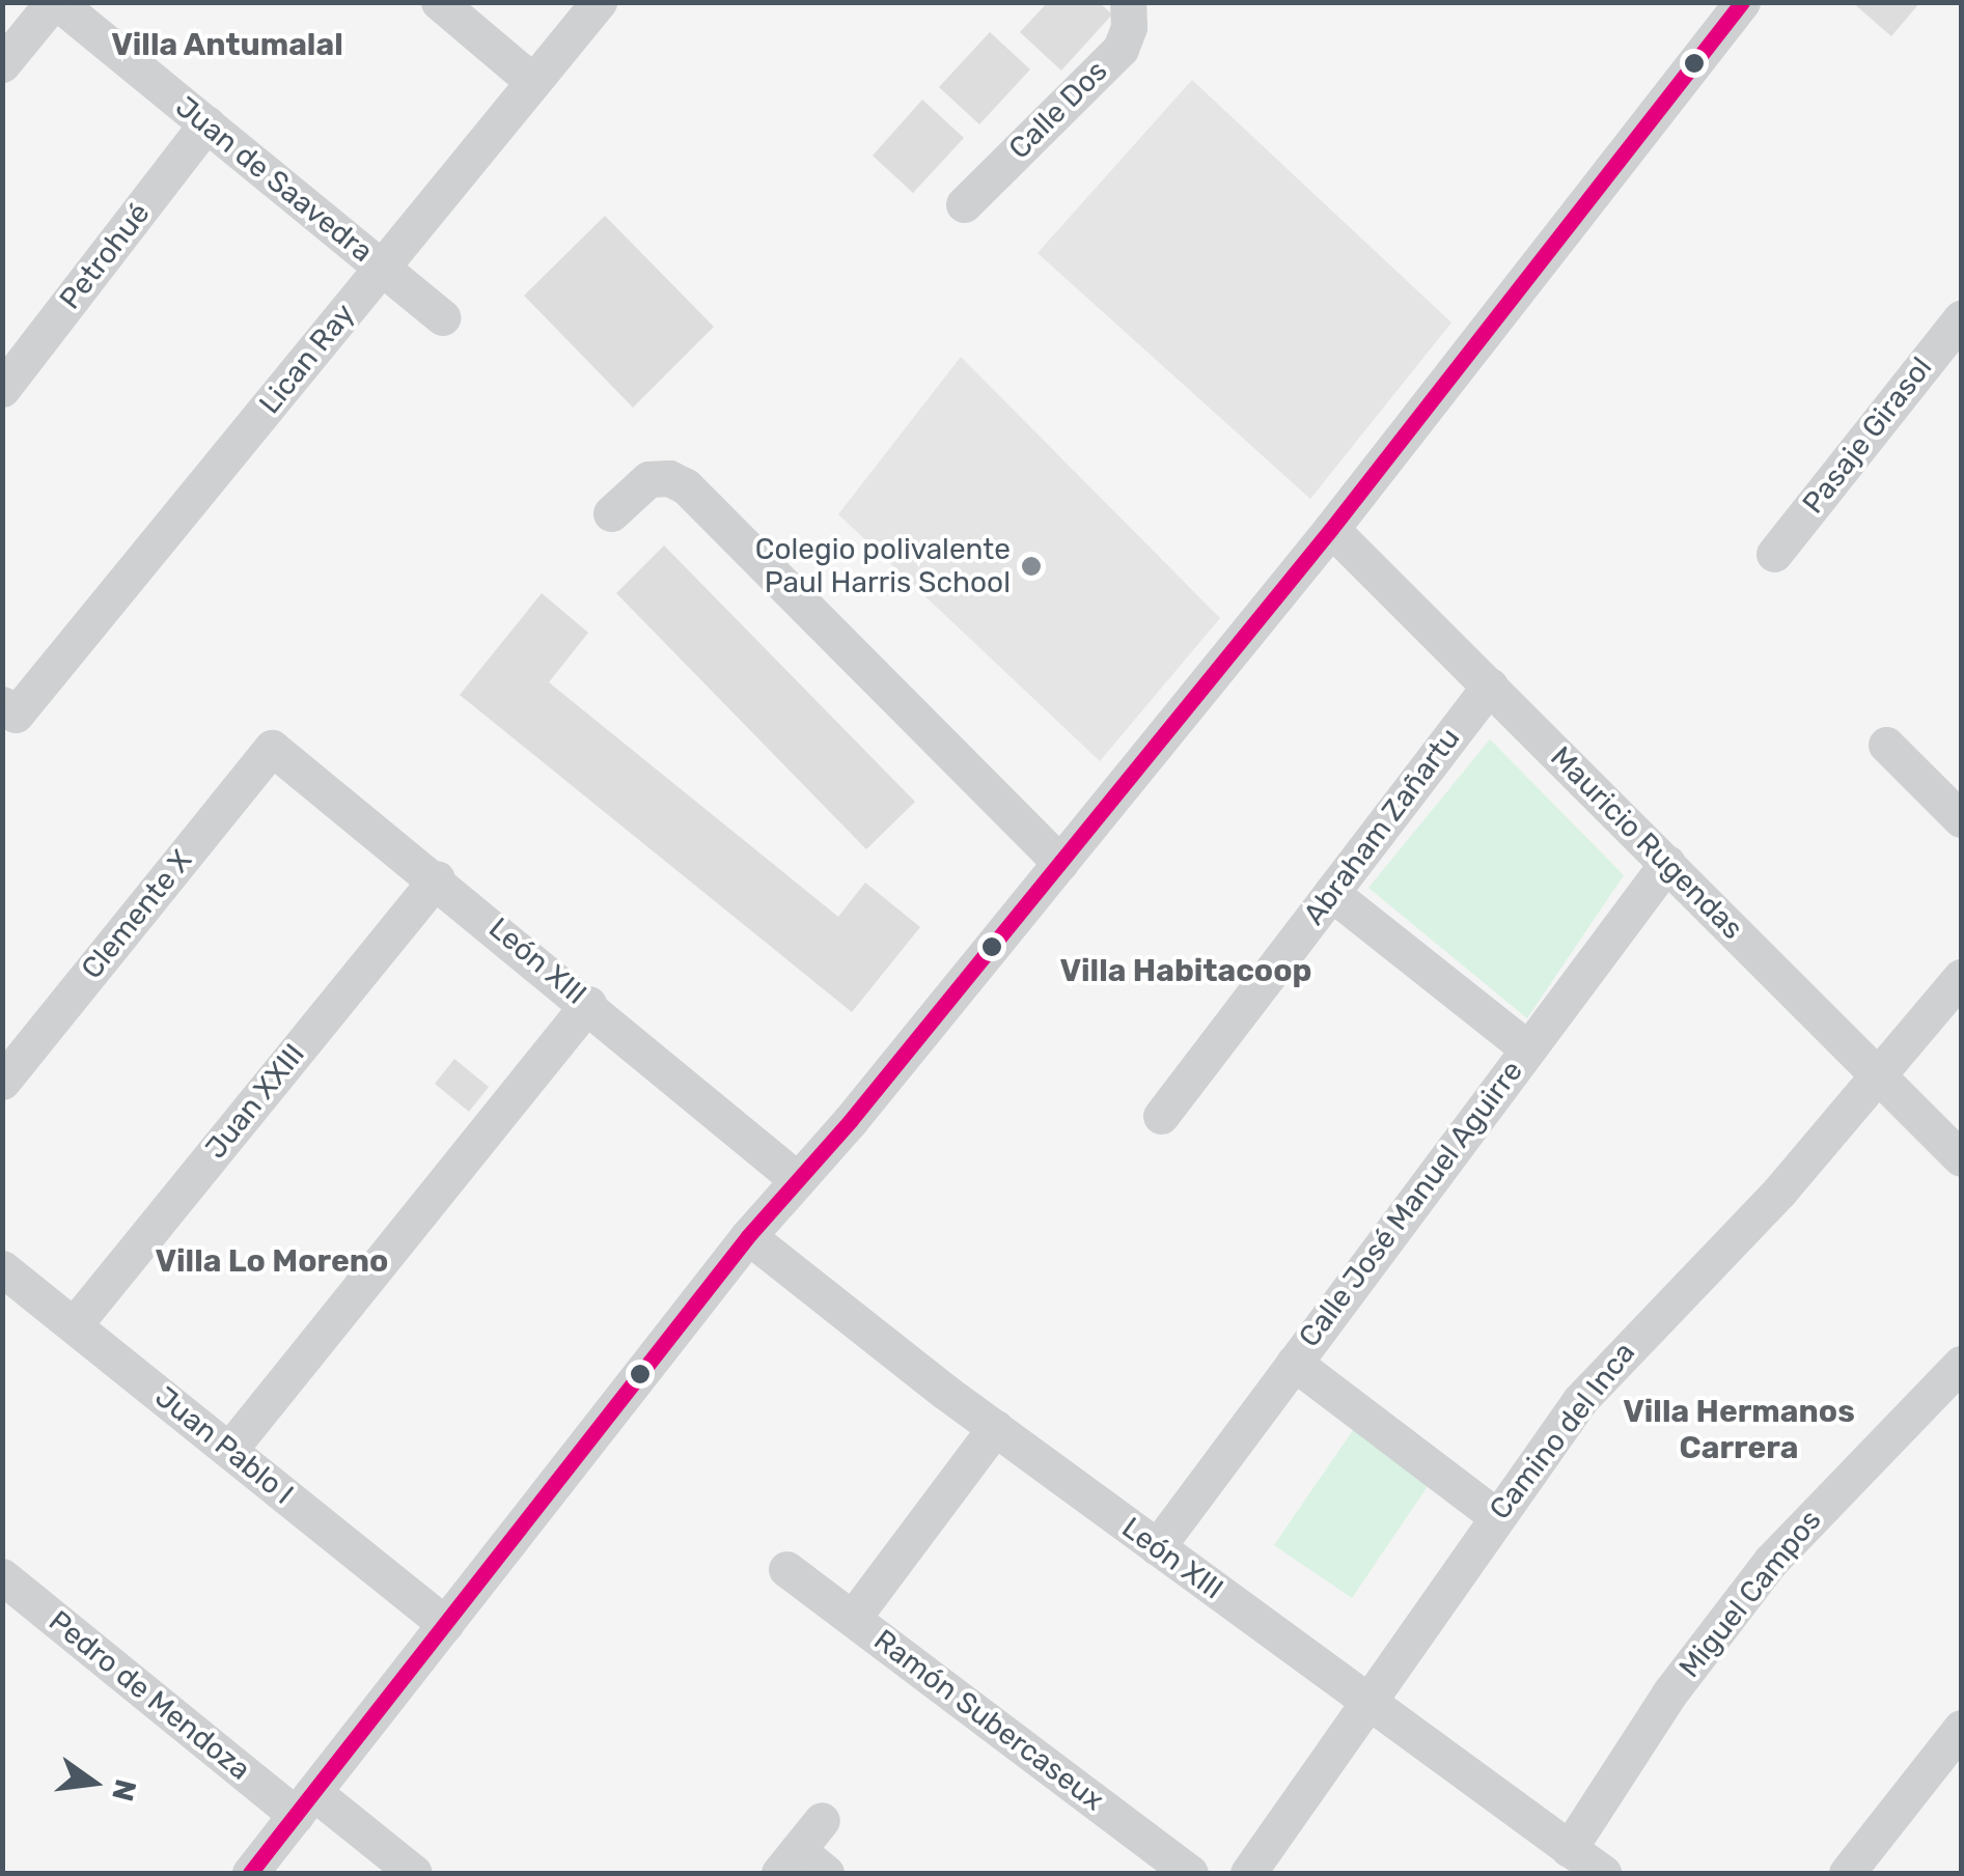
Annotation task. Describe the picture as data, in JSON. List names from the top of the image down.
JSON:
{
  "streets": {
    "street": [
      "Calle Dos",
      "Juan de Saavedra",
      "Petrohué",
      "Lican Ray",
      "Pasaje Girasol",
      "Abraham Zañartu",
      "Mauricio Rugendas",
      "Clemente X",
      "León XIII",
      "Juan XXIII",
      "Calle José Manuel Aguirre",
      "Camino del Inca",
      "Juan Pablo I",
      "Miguel Campos",
      "Pedro de Mendoza",
      "Ramón Subercaseux"
    ]
  },
  "crossings": [
    ["Juan de Saavedra", "Petrohué"],
    ["Juan de Saavedra", "Lican Ray"],
    ["Abraham Zañartu", "Mauricio Rugendas"],
    ["Mauricio Rugendas", "Calle José Manuel Aguirre"],
    ["Mauricio Rugendas", "Camino del Inca"],
    ["Clemente X", "León XIII"],
    ["León XIII", "Juan XXIII"],
    ["León XIII", "Calle José Manuel Aguirre"],
    ["León XIII", "Camino del Inca"],
    ["León XIII", "Miguel Campos"],
    ["Juan XXIII", "Juan Pablo I"]
  ],
  "districts": [
    "Villa Antumalal",
    "Villa Habitacoop",
    "Villa Lo Moreno",
    "Villa Hermanos Carrera"
  ],
  "places": ["Colegio polivalente Paul Harris School"],
  "north": "right"
}
